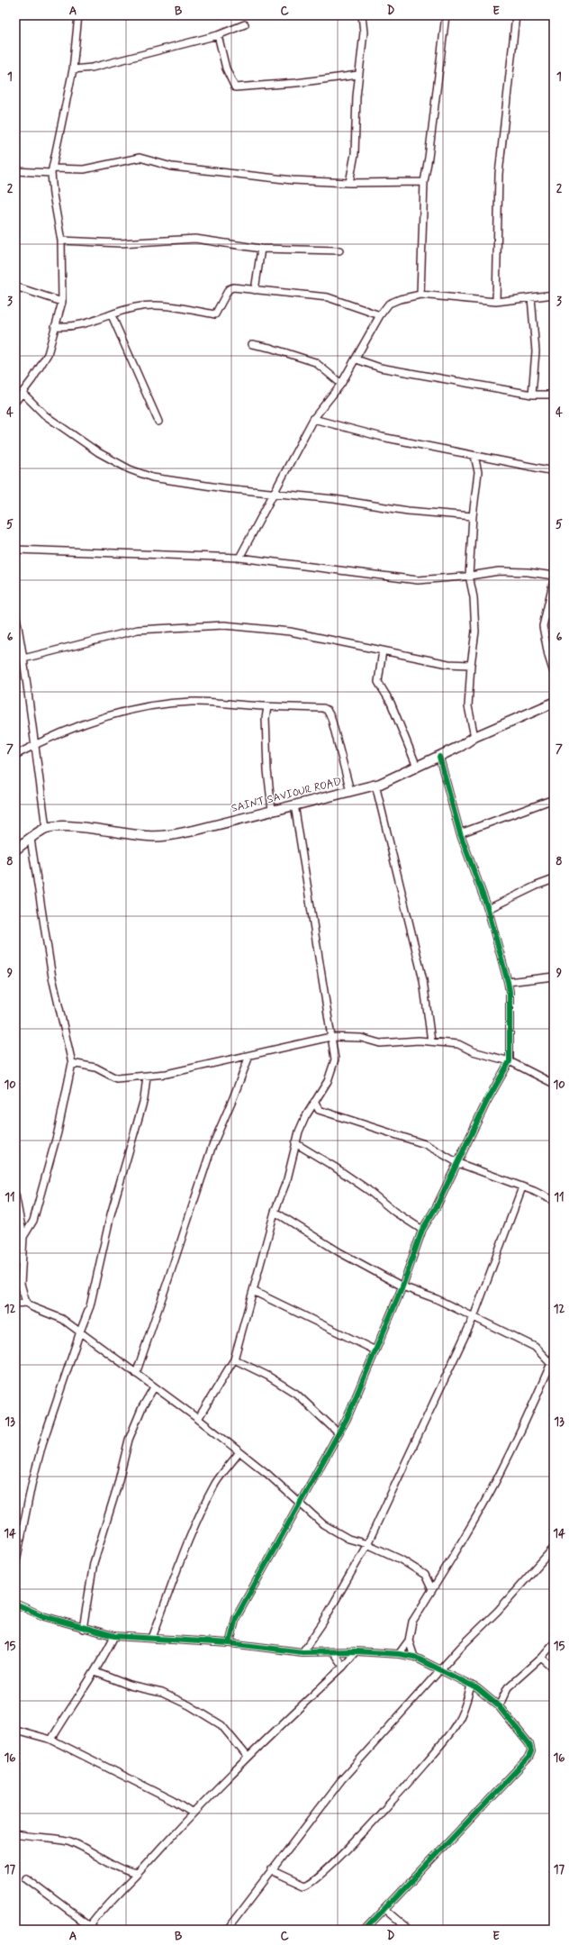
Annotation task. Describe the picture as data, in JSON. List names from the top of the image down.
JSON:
{
  "streets": {
    "street": ["SAINT SAVIOUR ROAD"]
  },
  "grid": {
    "columns": [
      "A",
      "B",
      "C",
      "D",
      "E"
    ],
    "rows": [
      "1",
      "2",
      "3",
      "4",
      "5",
      "6",
      "7",
      "8",
      "9",
      "10",
      "11",
      "12",
      "13",
      "14",
      "15",
      "16",
      "17"
    ]
  }
}
